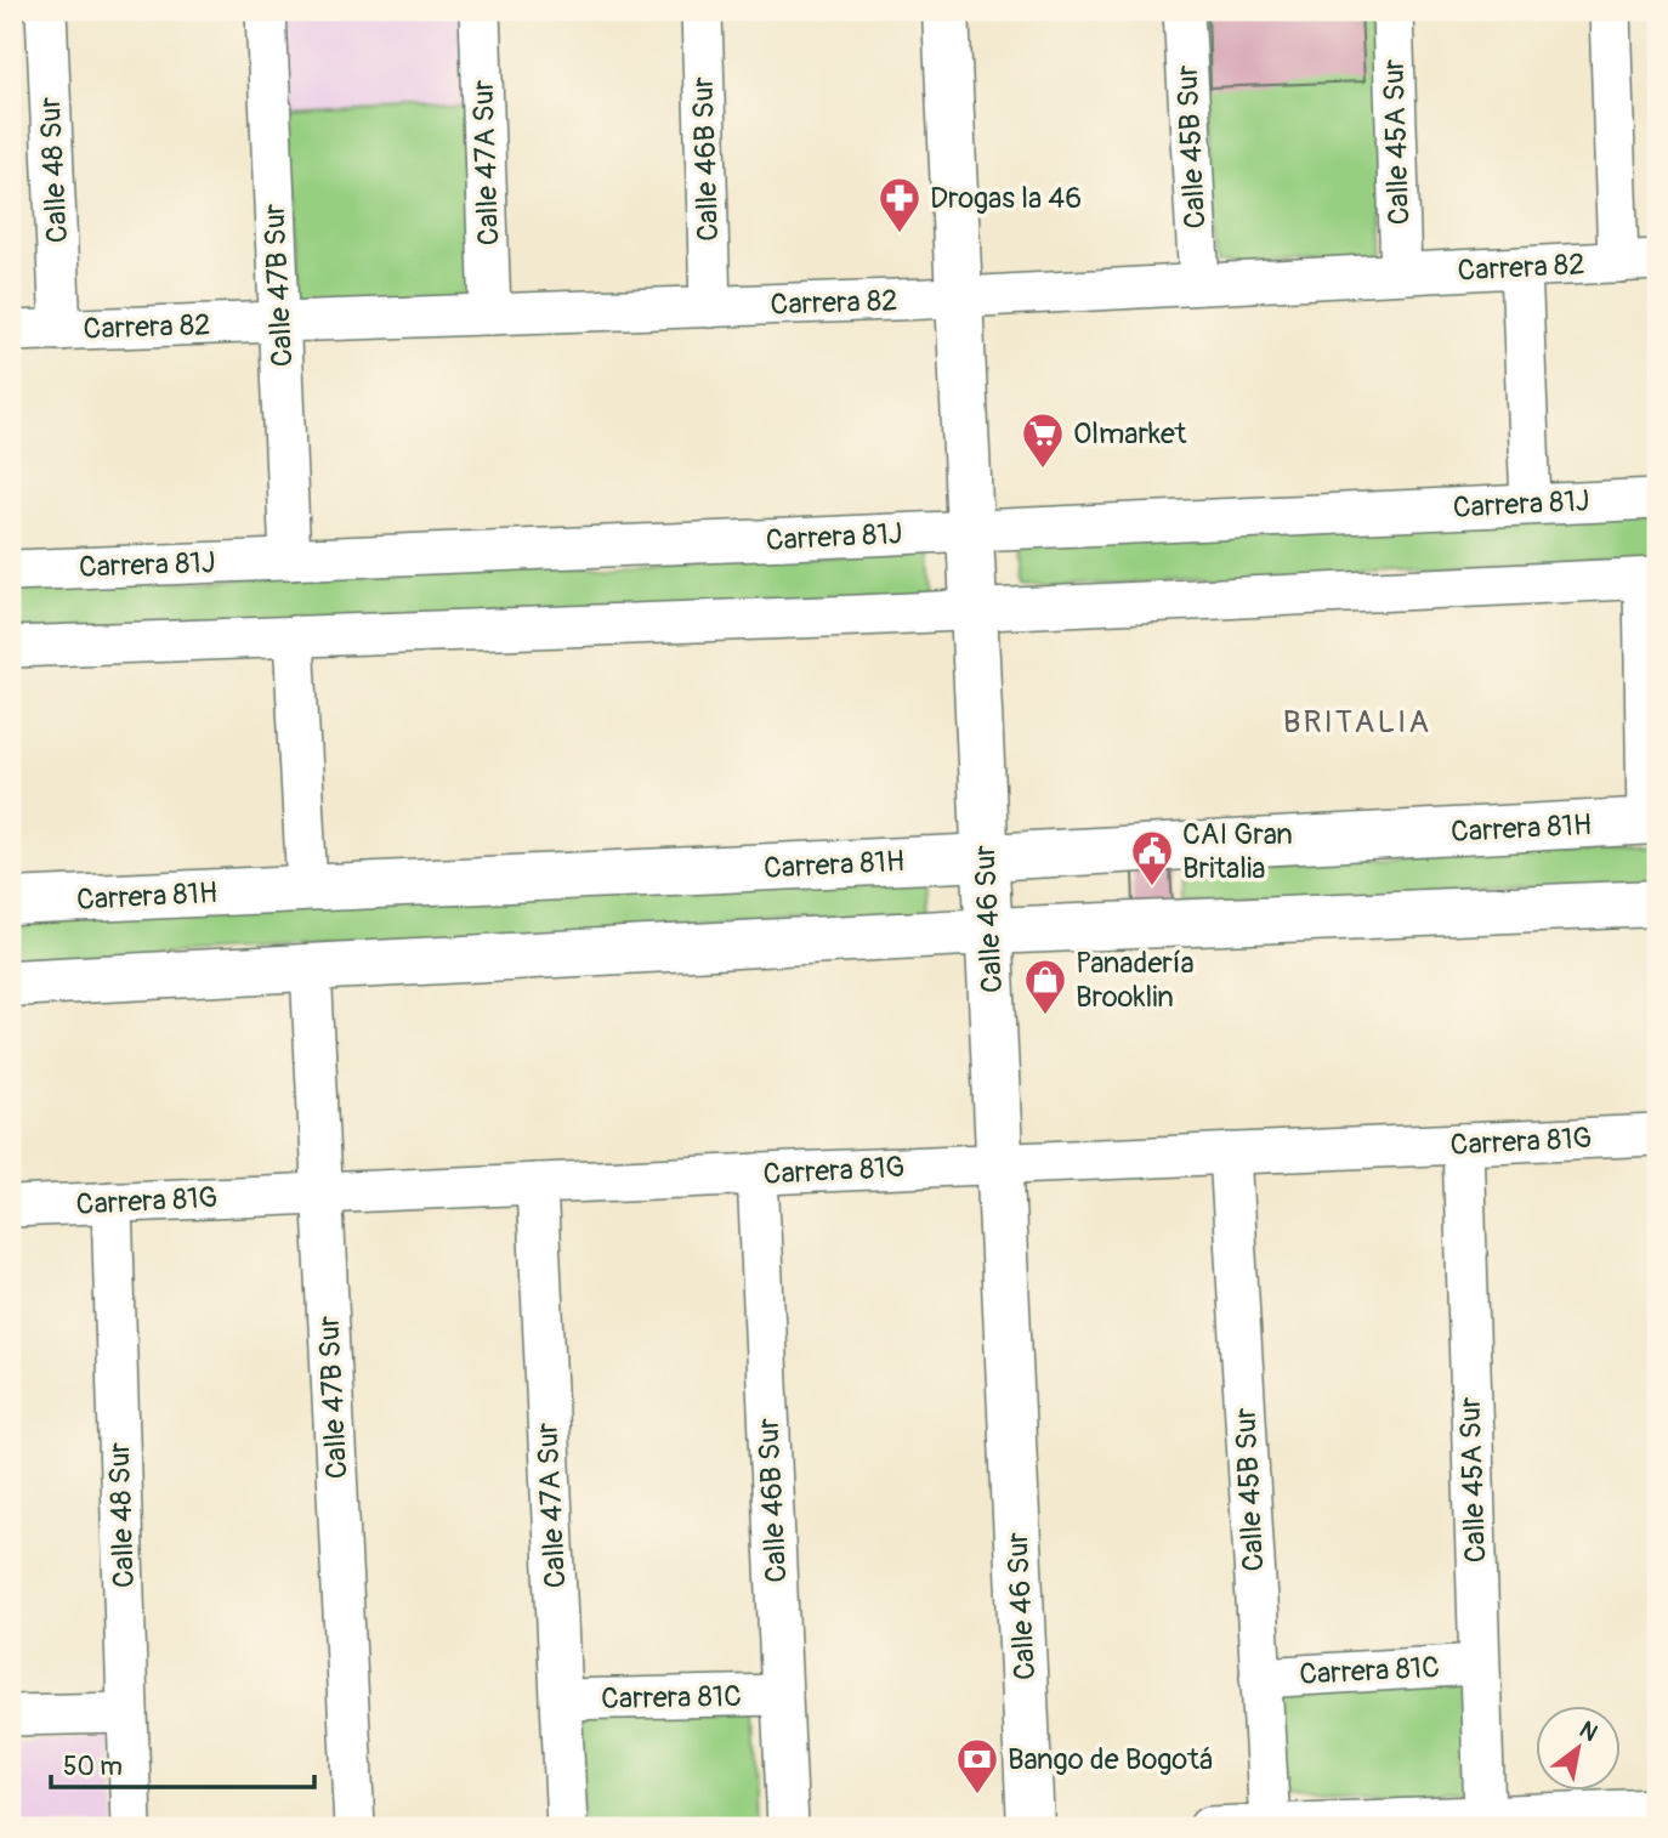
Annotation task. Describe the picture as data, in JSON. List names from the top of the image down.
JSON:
{
  "streets": {
    "street": [
      "Calle 45A Sur",
      "Calle 45B Sur",
      "Calle 46B Sur",
      "Calle 47A Sur",
      "Calle 48 Sur",
      "Carrera 82",
      "Calle 47B Sur",
      "Carrera 81J",
      "Carrera 81H",
      "Calle 46 Sur",
      "Carrera 81G",
      "Carrera 81C"
    ]
  },
  "crossings": [
    ["Calle 45A Sur", "Carrera 82"],
    ["Calle 45A Sur", "Carrera 81G"],
    ["Calle 45A Sur", "Carrera 81C"],
    ["Calle 45B Sur", "Carrera 82"],
    ["Calle 45B Sur", "Carrera 81G"],
    ["Calle 45B Sur", "Carrera 81C"],
    ["Calle 46B Sur", "Carrera 82"],
    ["Calle 46B Sur", "Carrera 81G"],
    ["Calle 46B Sur", "Carrera 81C"],
    ["Calle 47A Sur", "Carrera 82"],
    ["Calle 47A Sur", "Carrera 81G"],
    ["Calle 47A Sur", "Carrera 81C"],
    ["Calle 48 Sur", "Carrera 82"],
    ["Calle 48 Sur", "Carrera 81G"],
    ["Carrera 82", "Calle 47B Sur"],
    ["Carrera 82", "Calle 46 Sur"],
    ["Calle 47B Sur", "Carrera 81J"],
    ["Calle 47B Sur", "Carrera 81G"],
    ["Carrera 81J", "Calle 46 Sur"],
    ["Carrera 81H", "Calle 46 Sur"],
    ["Calle 46 Sur", "Carrera 81G"]
  ],
  "districts": ["BRITALIA"],
  "places": {
    "pharmacy": ["Drogas la 46"],
    "supermarket": ["Olmarket"],
    "public building": ["CAI Gran Britalia"],
    "shop": ["Panadería Brooklin"],
    "bank": ["Bango de Bogotá"]
  },
  "scale_bar": "50 m",
  "north": "top right"
}
